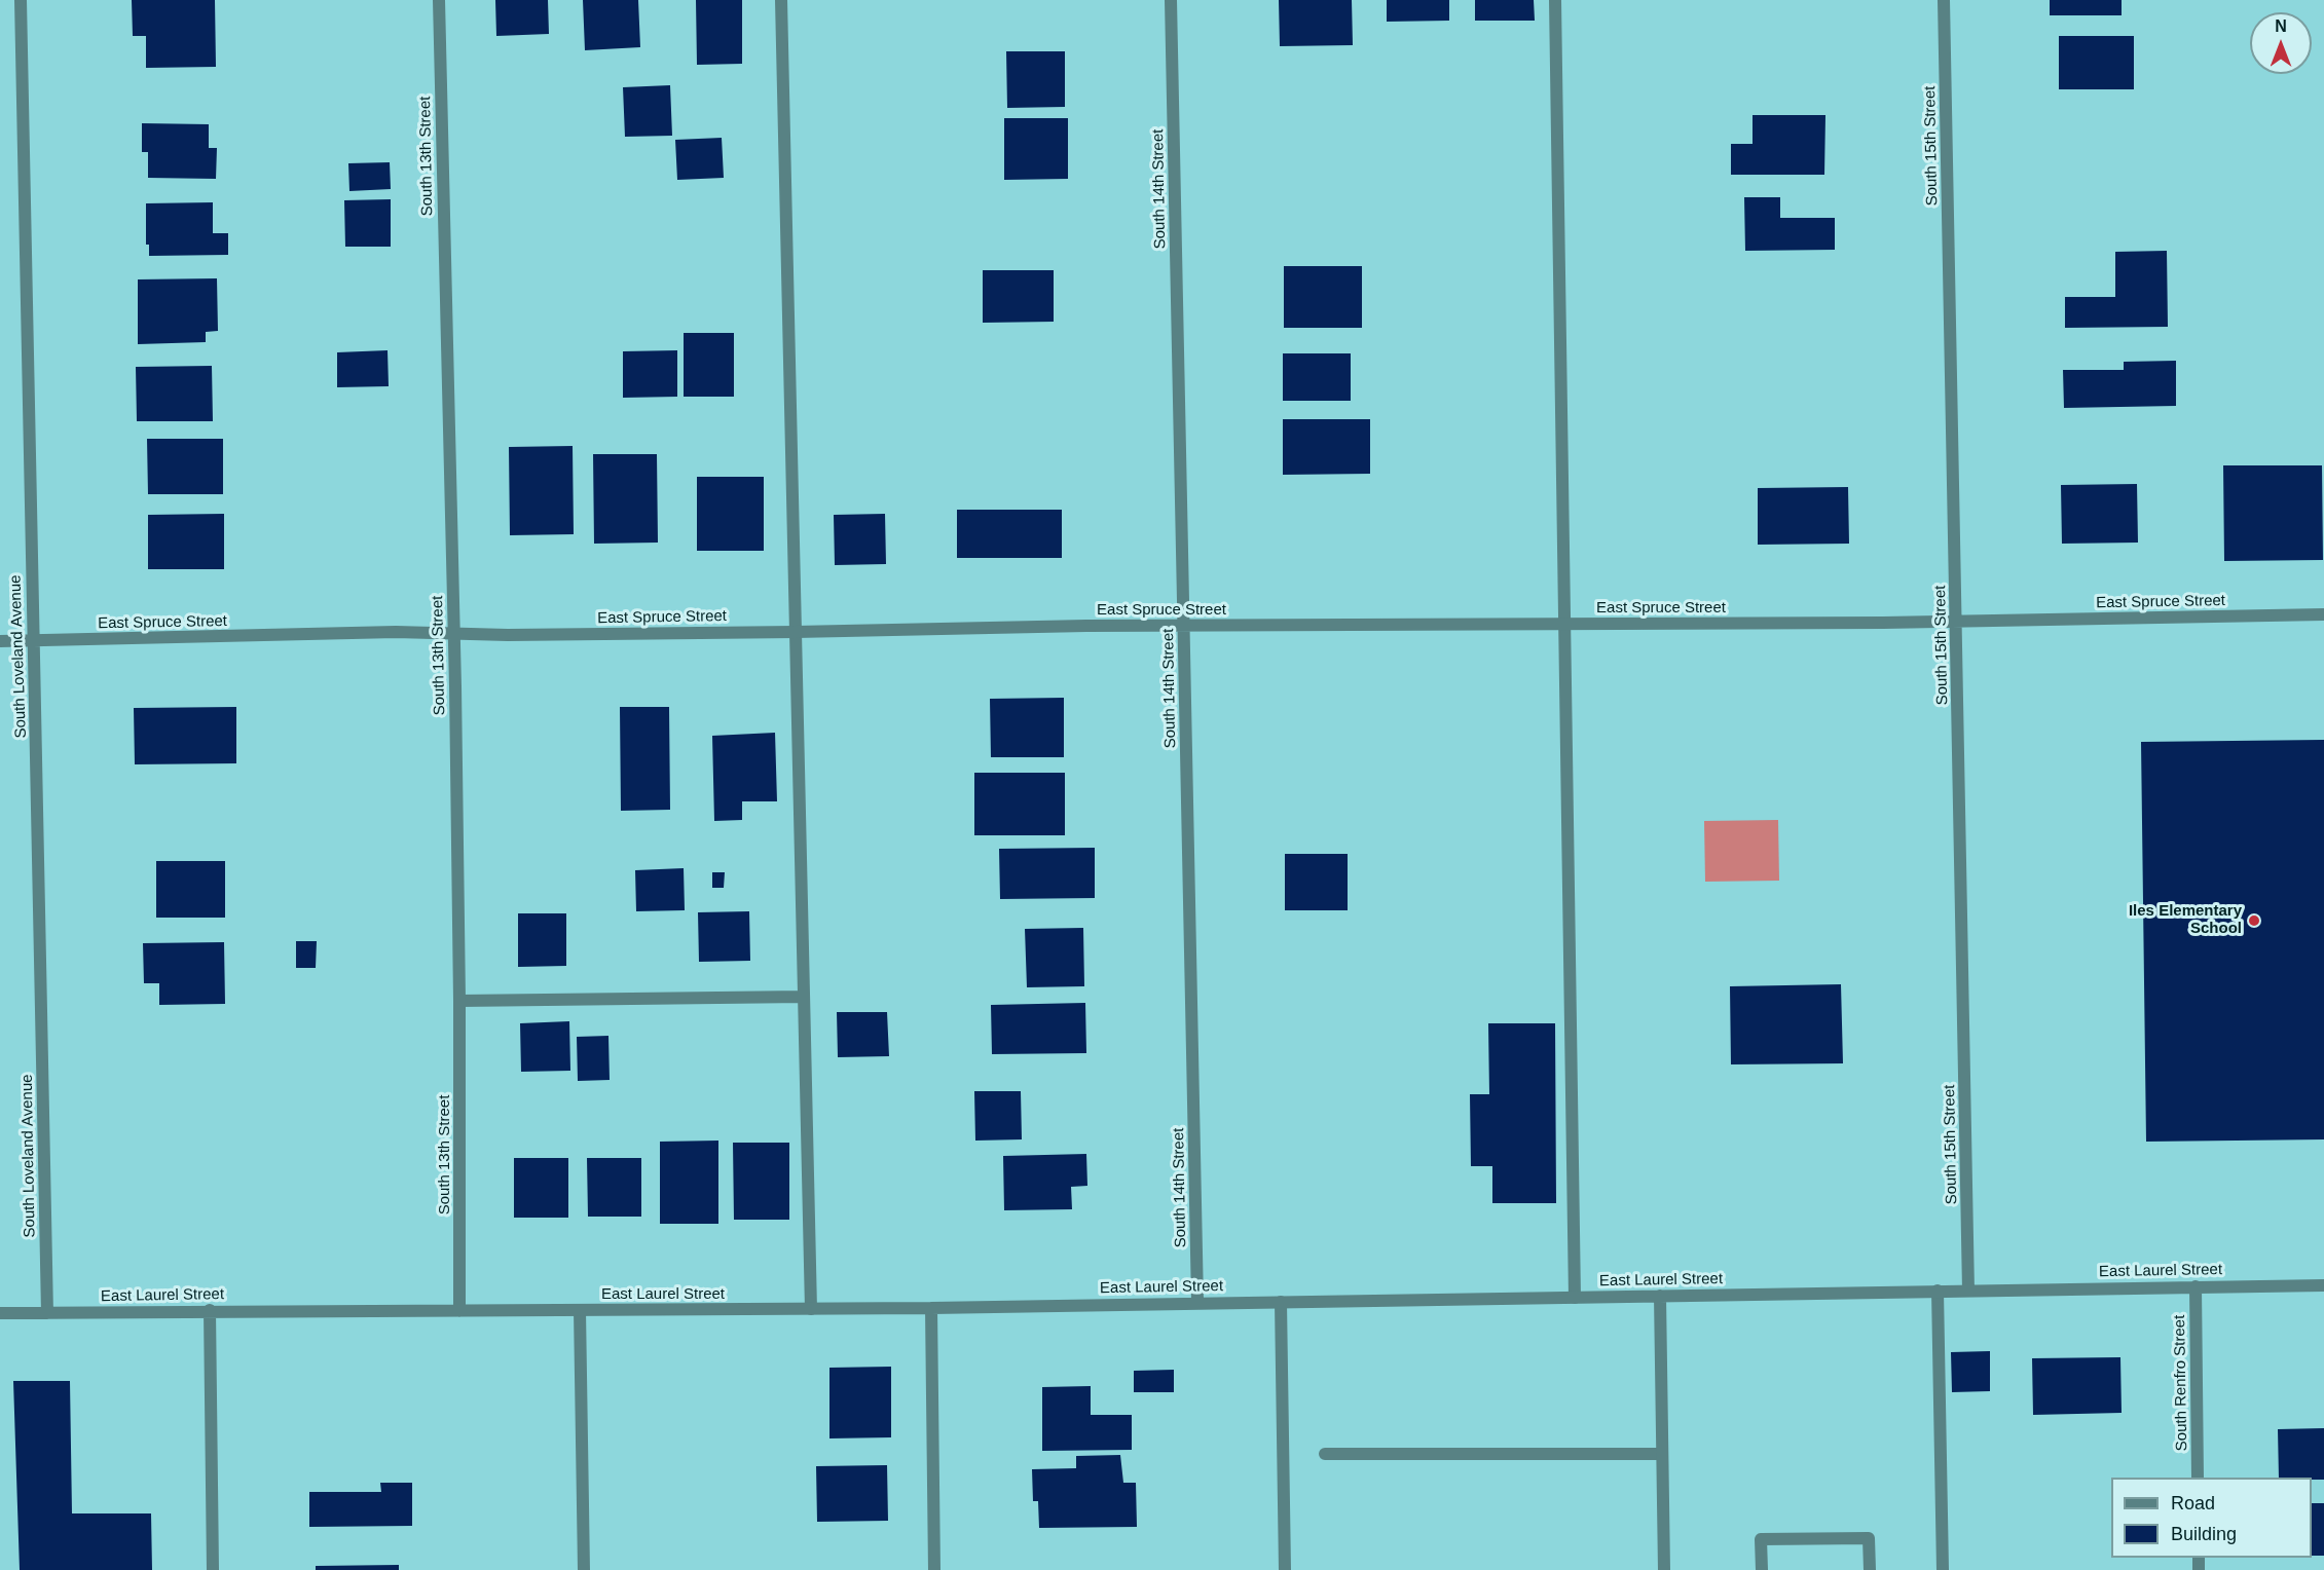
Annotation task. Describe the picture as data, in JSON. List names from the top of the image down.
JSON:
{
  "streets": {
    "street": [
      "South 15th Street",
      "South 13th Street",
      "South 14th Street",
      "East Spruce Street",
      "South Loveland Avenue",
      "East Laurel Street",
      "South Renfro Street"
    ]
  },
  "crossings": [
    ["South 15th Street", "East Spruce Street"],
    ["South 15th Street", "East Laurel Street"],
    ["South 13th Street", "East Spruce Street"],
    ["South 13th Street", "East Laurel Street"],
    ["South 14th Street", "East Spruce Street"],
    ["South 14th Street", "East Laurel Street"],
    ["East Spruce Street", "South Loveland Avenue"],
    ["South Loveland Avenue", "East Laurel Street"],
    ["East Laurel Street", "South Renfro Street"]
  ],
  "places": ["Iles Elementary School"],
  "legend": ["Road", "Building"],
  "north": "top"
}
